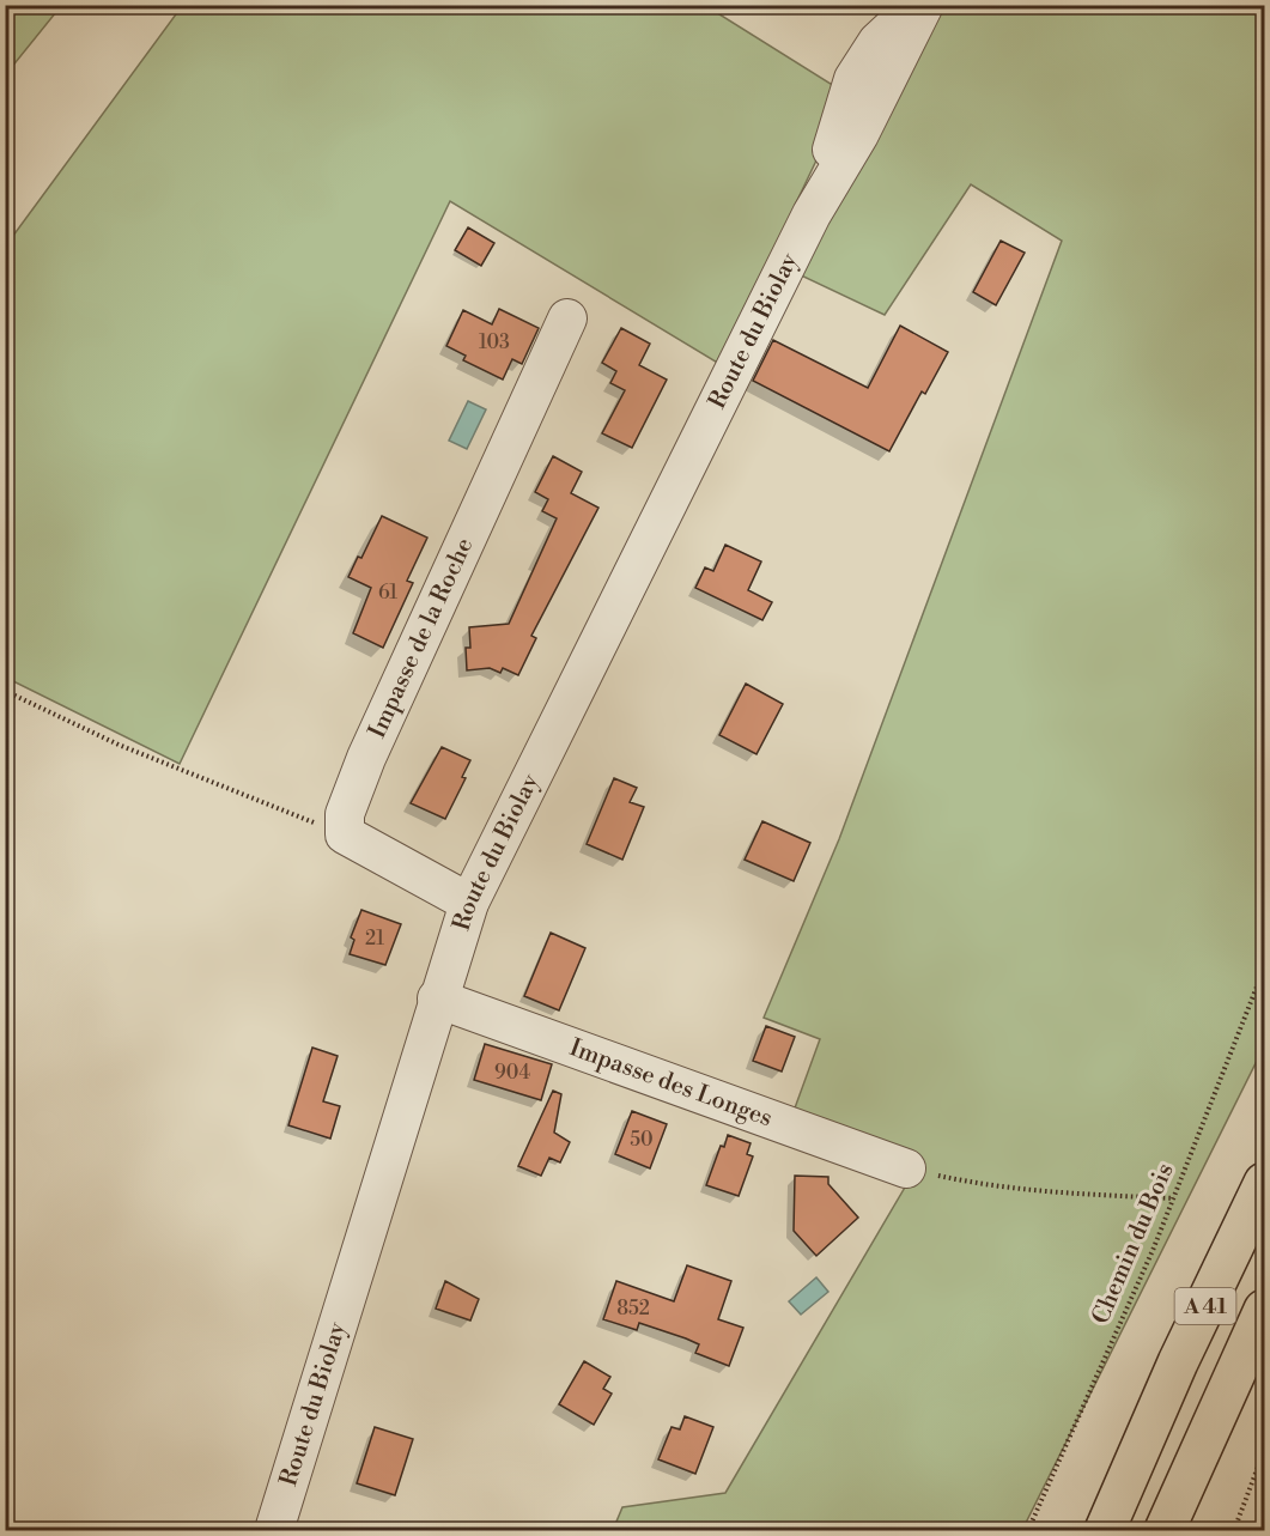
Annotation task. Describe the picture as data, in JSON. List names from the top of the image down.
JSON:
{
  "streets": {
    "highway": ["A 41"],
    "street": ["Route du Biolay", "Impasse de la Roche", "Impasse des Longes"],
    "path": ["Chemin du Bois"]
  },
  "crossings": [
    ["Route du Biolay", "Impasse des Longes"]
  ],
  "house_numbers": [
    "103",
    "61",
    "21",
    "904",
    "50",
    "852"
  ]
}
